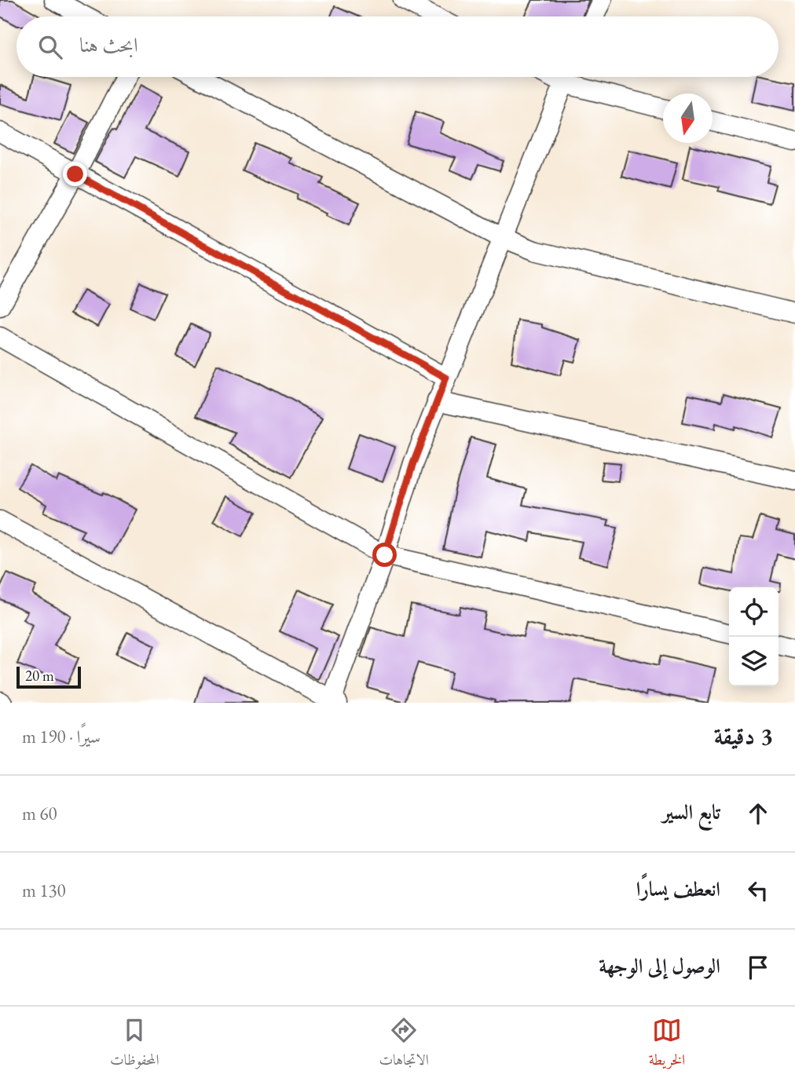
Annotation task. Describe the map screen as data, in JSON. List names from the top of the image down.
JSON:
{
  "scale_bar": "20 m",
  "north": "bottom",
  "page": {
    "search": "ابحث هنا",
    "scale": "20 m",
    "heading": ["3 دقيقة", "سيرًا · 190 m"],
    "list": [
      ["تابع السير", "60 m"],
      ["انعطف يسارًا", "130 m"],
      "الوصول إلى الوجهة"
    ],
    "nav": ["الخريطة", "الاتجاهات", "المحفوظات"]
  }
}
